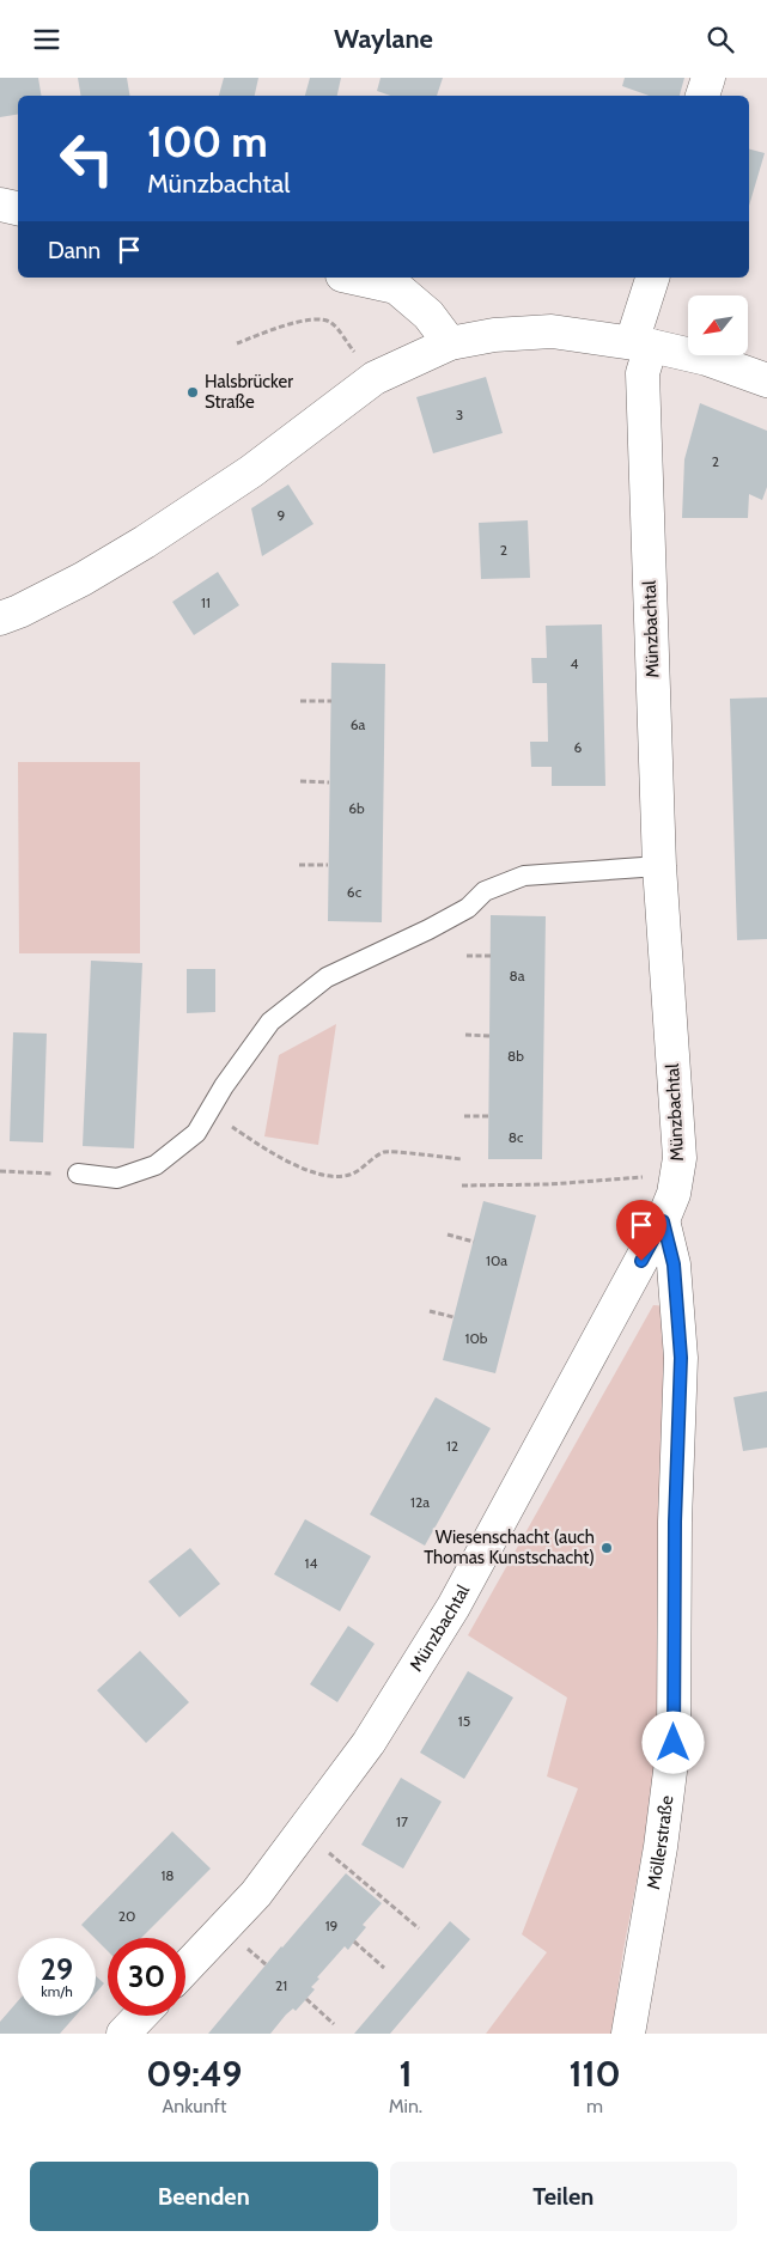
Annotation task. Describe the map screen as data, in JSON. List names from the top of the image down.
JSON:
{
  "streets": {
    "street": ["Münzbachtal", "Möllerstraße"]
  },
  "crossings": [
    ["Münzbachtal", "Möllerstraße"]
  ],
  "places": ["Halsbrücker Straße", "Wiesenschacht (auch Thomas Kunstschacht)"],
  "house_numbers": [
    "3",
    "2",
    "9",
    "2",
    "11",
    "4",
    "6a",
    "6",
    "6b",
    "6c",
    "8a",
    "8b",
    "8c",
    "10a",
    "10b",
    "12",
    "12a",
    "14",
    "15",
    "17",
    "18",
    "20",
    "19",
    "21"
  ],
  "north": "bottom left",
  "page": {
    "header": "Waylane",
    "turn": ["100 m", "Münzbachtal"],
    "then": "Dann",
    "speed": "29 km/h",
    "limit": "30",
    "eta": [
      "09:49",
      "Ankunft",
      "1",
      "Min.",
      "110",
      "m"
    ],
    "buttons": ["Beenden", "Teilen"]
  }
}
